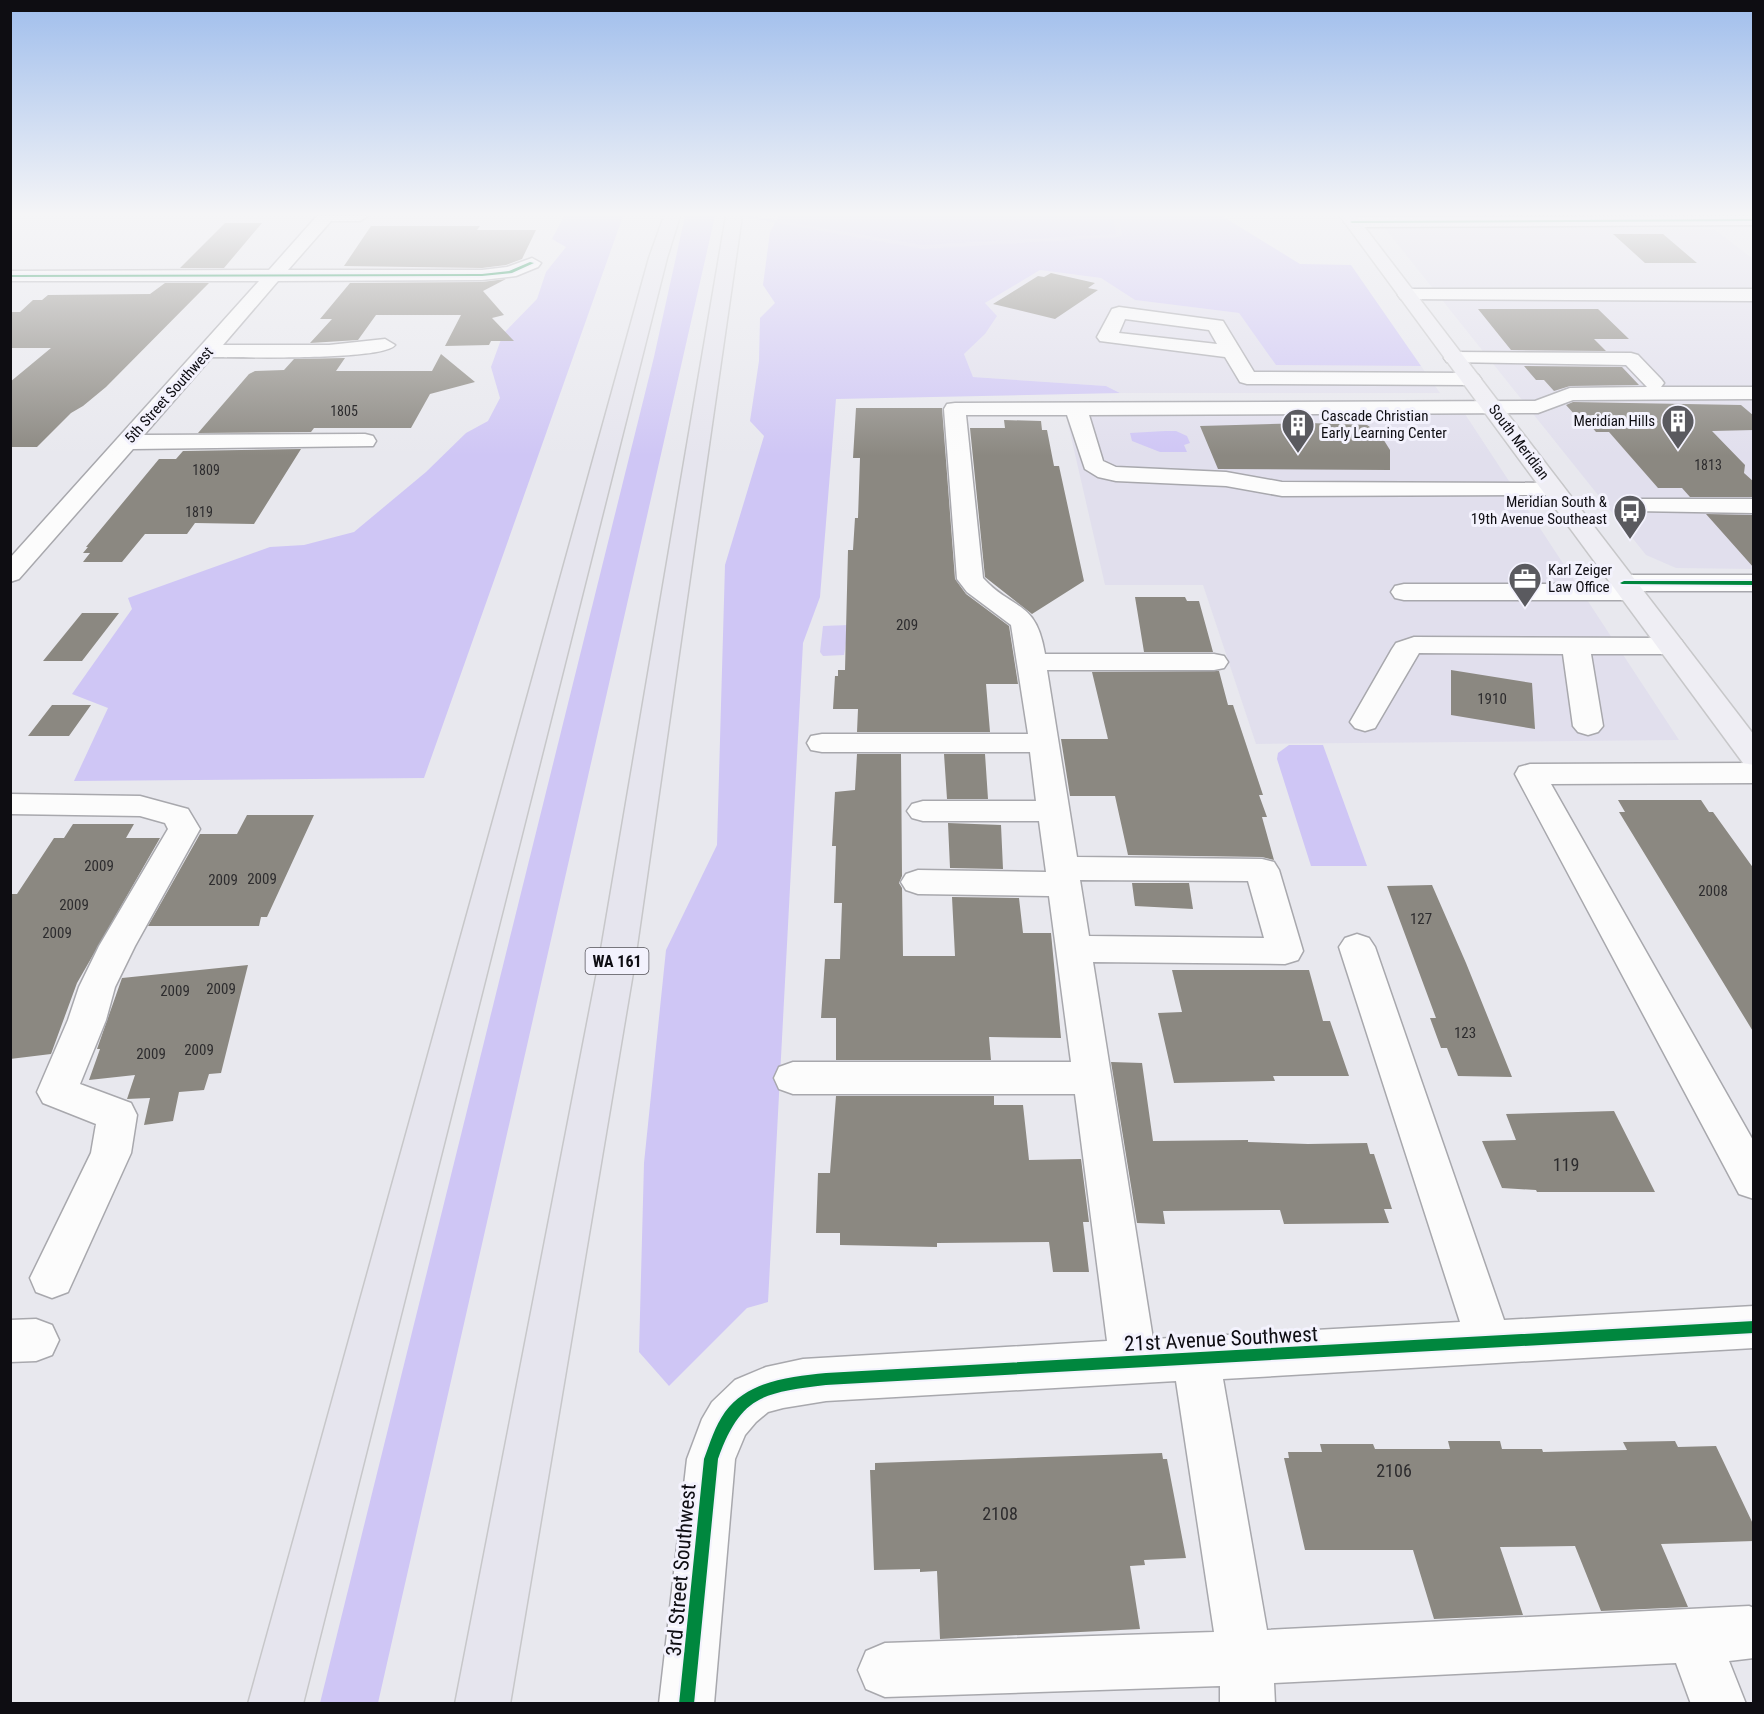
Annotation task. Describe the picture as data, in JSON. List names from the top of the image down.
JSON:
{
  "streets": {
    "highway": ["WA 161"],
    "main road": ["South Meridian"],
    "street": ["5th Street Southwest", "21st Avenue Southwest", "3rd Street Southwest"]
  },
  "crossings": [
    ["21st Avenue Southwest", "3rd Street Southwest"]
  ],
  "places": {
    "building": ["Meridian Hills", "Cascade Christian Early Learning Center"],
    "bus stop": ["Meridian South & 19th Avenue Southeast"],
    "office": ["Karl Zeiger Law Office"]
  },
  "house_numbers": [
    "1805",
    "1813",
    "1809",
    "1819",
    "209",
    "1910",
    "2009",
    "2009",
    "2009",
    "2008",
    "2009",
    "127",
    "2009",
    "2009",
    "2009",
    "123",
    "2009",
    "2009",
    "119",
    "2106",
    "2108"
  ]
}
